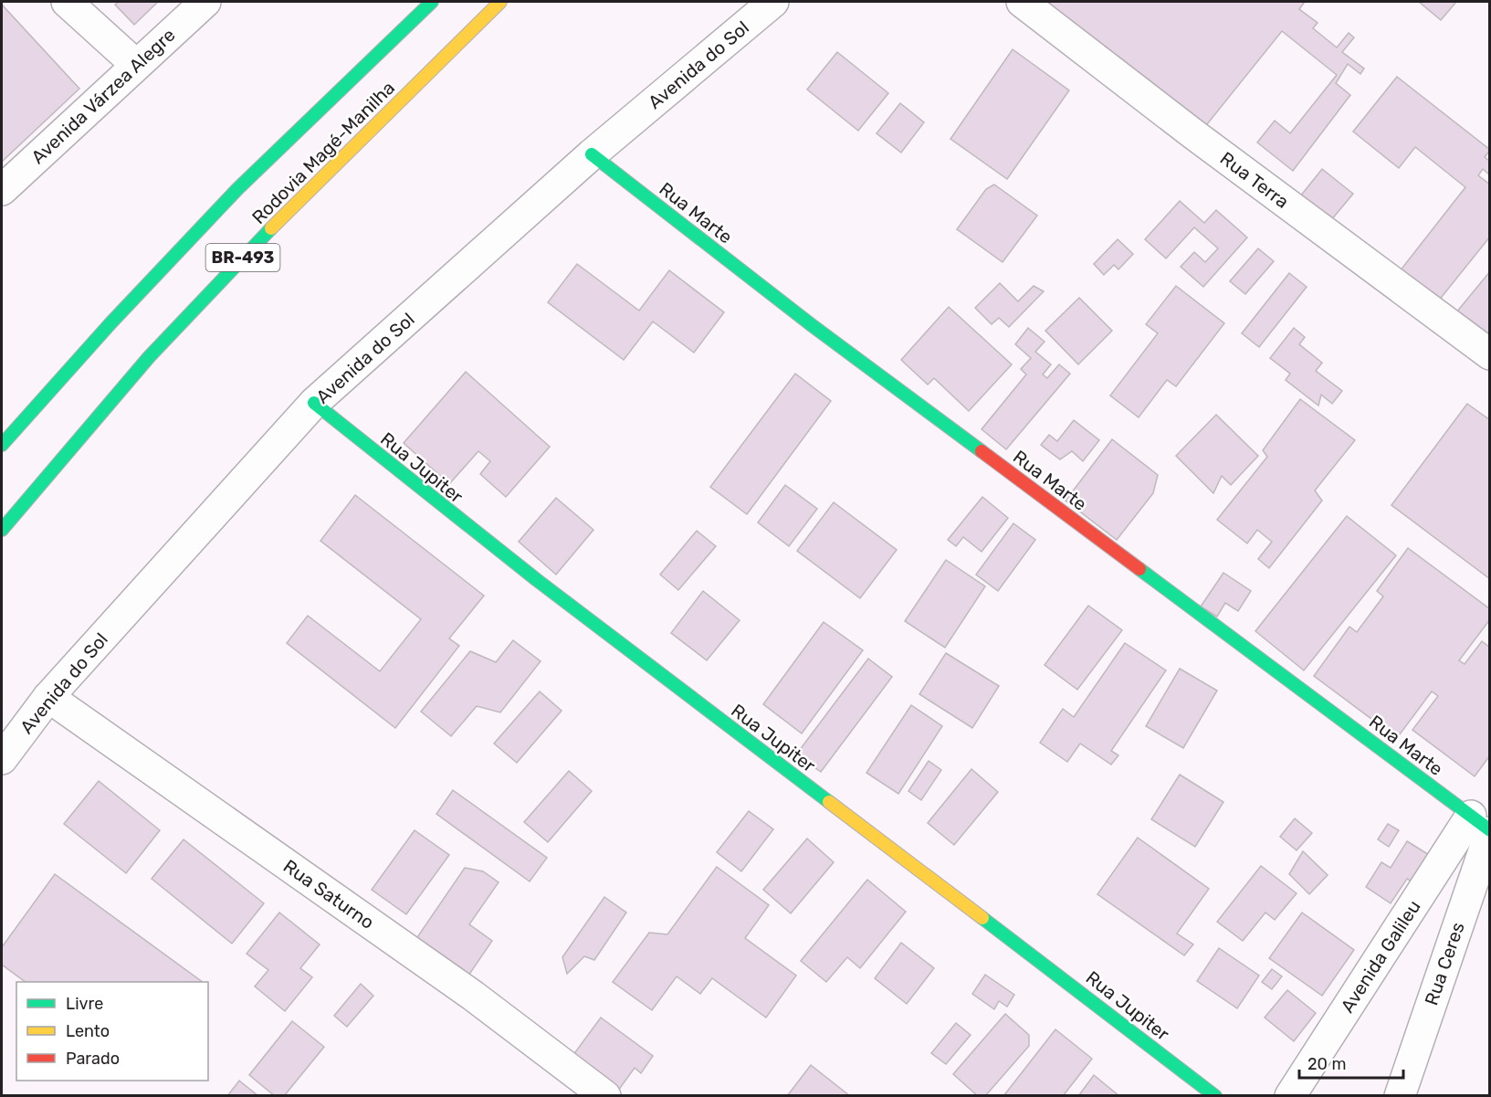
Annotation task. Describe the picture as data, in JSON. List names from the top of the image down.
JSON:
{
  "streets": {
    "main road": [
      "Rodovia Magé-Manilha",
      "Rua Marte",
      "BR-493",
      "Rua Jupiter"
    ],
    "street": [
      "Avenida do Sol",
      "Avenida Várzea Alegre",
      "Rua Terra",
      "Rua Saturno",
      "Avenida Galileu",
      "Rua Ceres"
    ]
  },
  "crossings": [
    ["Avenida do Sol", "Rua Marte"],
    ["Avenida do Sol", "Rua Jupiter"],
    ["Avenida do Sol", "Rua Saturno"],
    ["Rua Marte", "Avenida Galileu"],
    ["Rua Marte", "Rua Ceres"],
    ["Avenida Galileu", "Rua Ceres"]
  ],
  "legend": ["Livre", "Lento", "Parado"],
  "scale_bar": "20 m"
}
